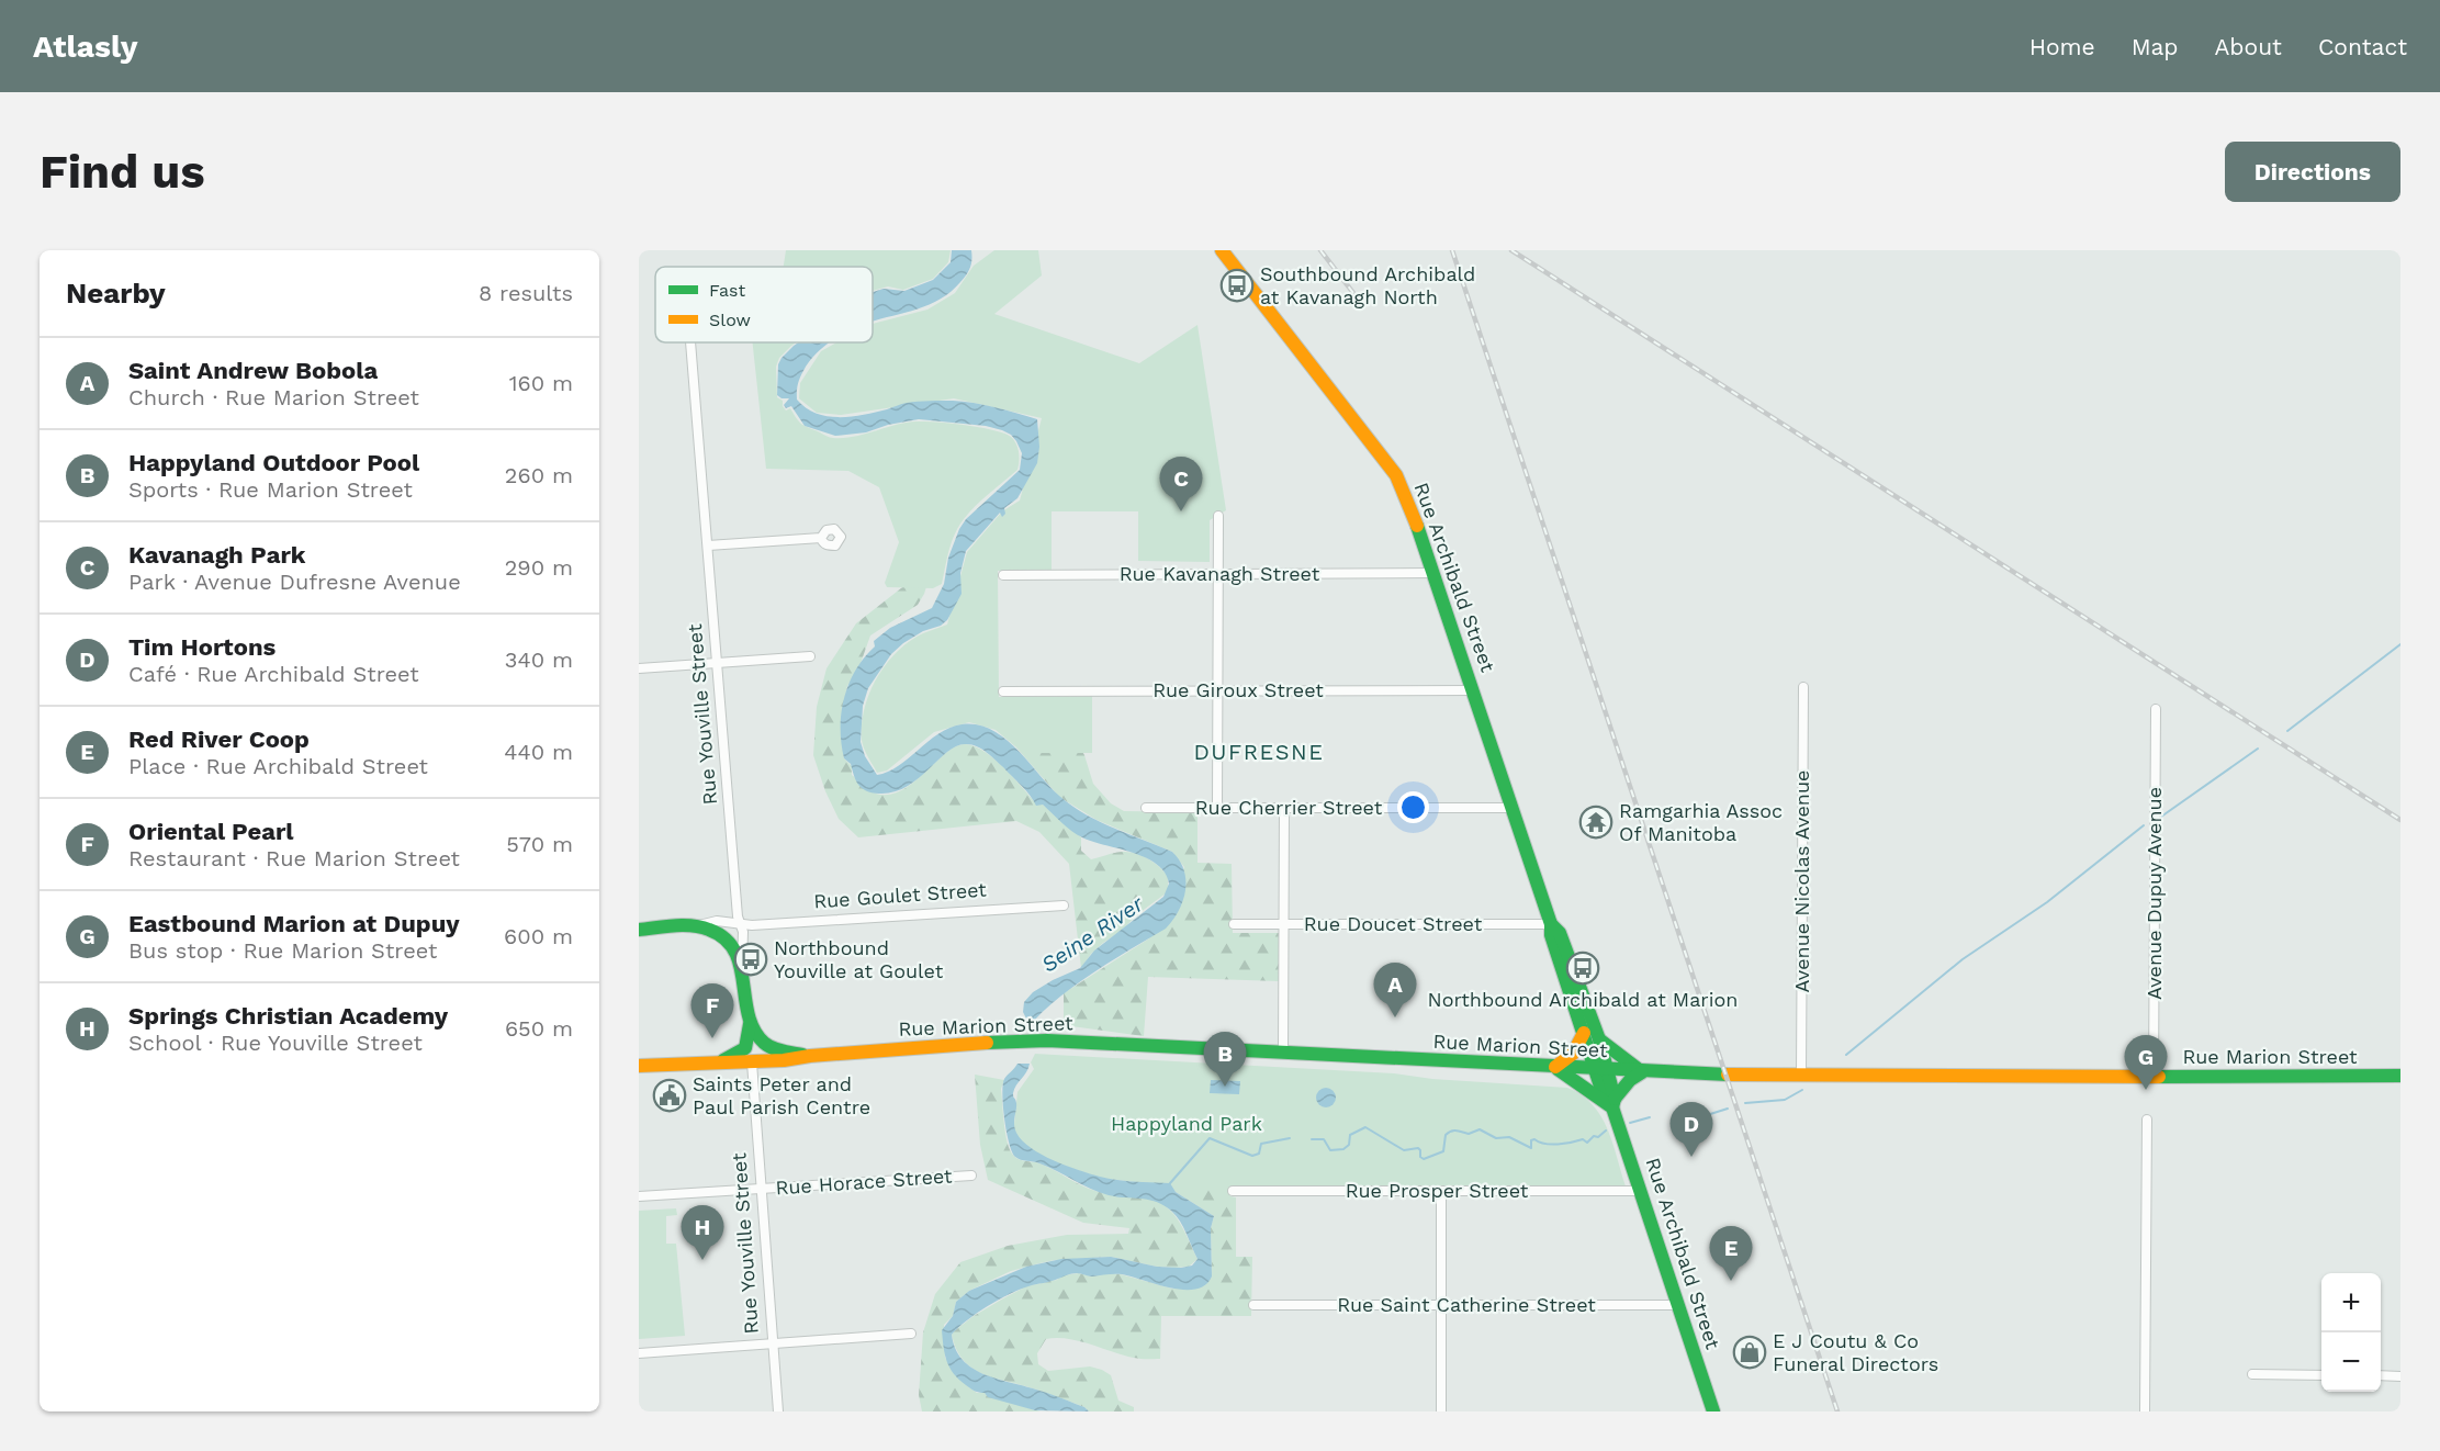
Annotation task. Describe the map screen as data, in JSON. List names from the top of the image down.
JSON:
{
  "streets": {
    "main road": ["Rue Archibald Street", "Rue Youville Street", "Rue Marion Street"],
    "street": [
      "Rue Kavanagh Street",
      "Rue Giroux Street",
      "Rue Cherrier Street",
      "Avenue Nicolas Avenue",
      "Avenue Dupuy Avenue",
      "Rue Goulet Street",
      "Rue Doucet Street",
      "Rue Horace Street",
      "Rue Prosper Street",
      "Rue Saint Catherine Street"
    ]
  },
  "crossings": [
    ["Rue Kavanagh Street", "Rue Archibald Street"],
    ["Rue Archibald Street", "Rue Giroux Street"],
    ["Rue Archibald Street", "Rue Cherrier Street"],
    ["Rue Archibald Street", "Rue Doucet Street"],
    ["Rue Archibald Street", "Rue Marion Street"],
    ["Rue Archibald Street", "Rue Prosper Street"],
    ["Rue Archibald Street", "Rue Saint Catherine Street"],
    ["Rue Youville Street", "Rue Goulet Street"],
    ["Rue Youville Street", "Rue Marion Street"],
    ["Rue Youville Street", "Rue Horace Street"],
    ["Avenue Nicolas Avenue", "Rue Marion Street"],
    ["Avenue Dupuy Avenue", "Rue Marion Street"]
  ],
  "districts": ["DUFRESNE"],
  "water": ["Seine River"],
  "parks": ["Happyland Park"],
  "places": {
    "bus stop": ["Southbound Archibald at Kavanagh North", "Northbound Youville at Goulet", "Northbound Archibald at Marion"],
    "temple": ["Ramgarhia Assoc Of Manitoba"],
    "public building": ["Saints Peter and Paul Parish Centre"],
    "shop": ["E J Coutu & Co Funeral Directors"]
  },
  "legend": ["Fast", "Slow"],
  "page": {
    "header": "Atlasly",
    "nav": [
      "Home",
      "Map",
      "About",
      "Contact"
    ],
    "buttons": "Directions",
    "title": "Find us",
    "heading": ["Nearby", "8 results"],
    "list": [
      {
        "mark": "A",
        "name": "Saint Andrew Bobola",
        "note": "Church · Rue Marion Street",
        "value": "160 m"
      },
      {
        "mark": "B",
        "name": "Happyland Outdoor Pool",
        "note": "Sports · Rue Marion Street",
        "value": "260 m"
      },
      {
        "mark": "C",
        "name": "Kavanagh Park",
        "note": "Park · Avenue Dufresne Avenue",
        "value": "290 m"
      },
      {
        "mark": "D",
        "name": "Tim Hortons",
        "note": "Café · Rue Archibald Street",
        "value": "340 m"
      },
      {
        "mark": "E",
        "name": "Red River Coop",
        "note": "Place · Rue Archibald Street",
        "value": "440 m"
      },
      {
        "mark": "F",
        "name": "Oriental Pearl",
        "note": "Restaurant · Rue Marion Street",
        "value": "570 m"
      },
      {
        "mark": "G",
        "name": "Eastbound Marion at Dupuy",
        "note": "Bus stop · Rue Marion Street",
        "value": "600 m"
      },
      {
        "mark": "H",
        "name": "Springs Christian Academy",
        "note": "School · Rue Youville Street",
        "value": "650 m"
      }
    ],
    "pins": [
      "C",
      "A",
      "F",
      "B",
      "G",
      "D",
      "H",
      "E"
    ],
    "map_buttons": ["+", "−"]
  }
}
